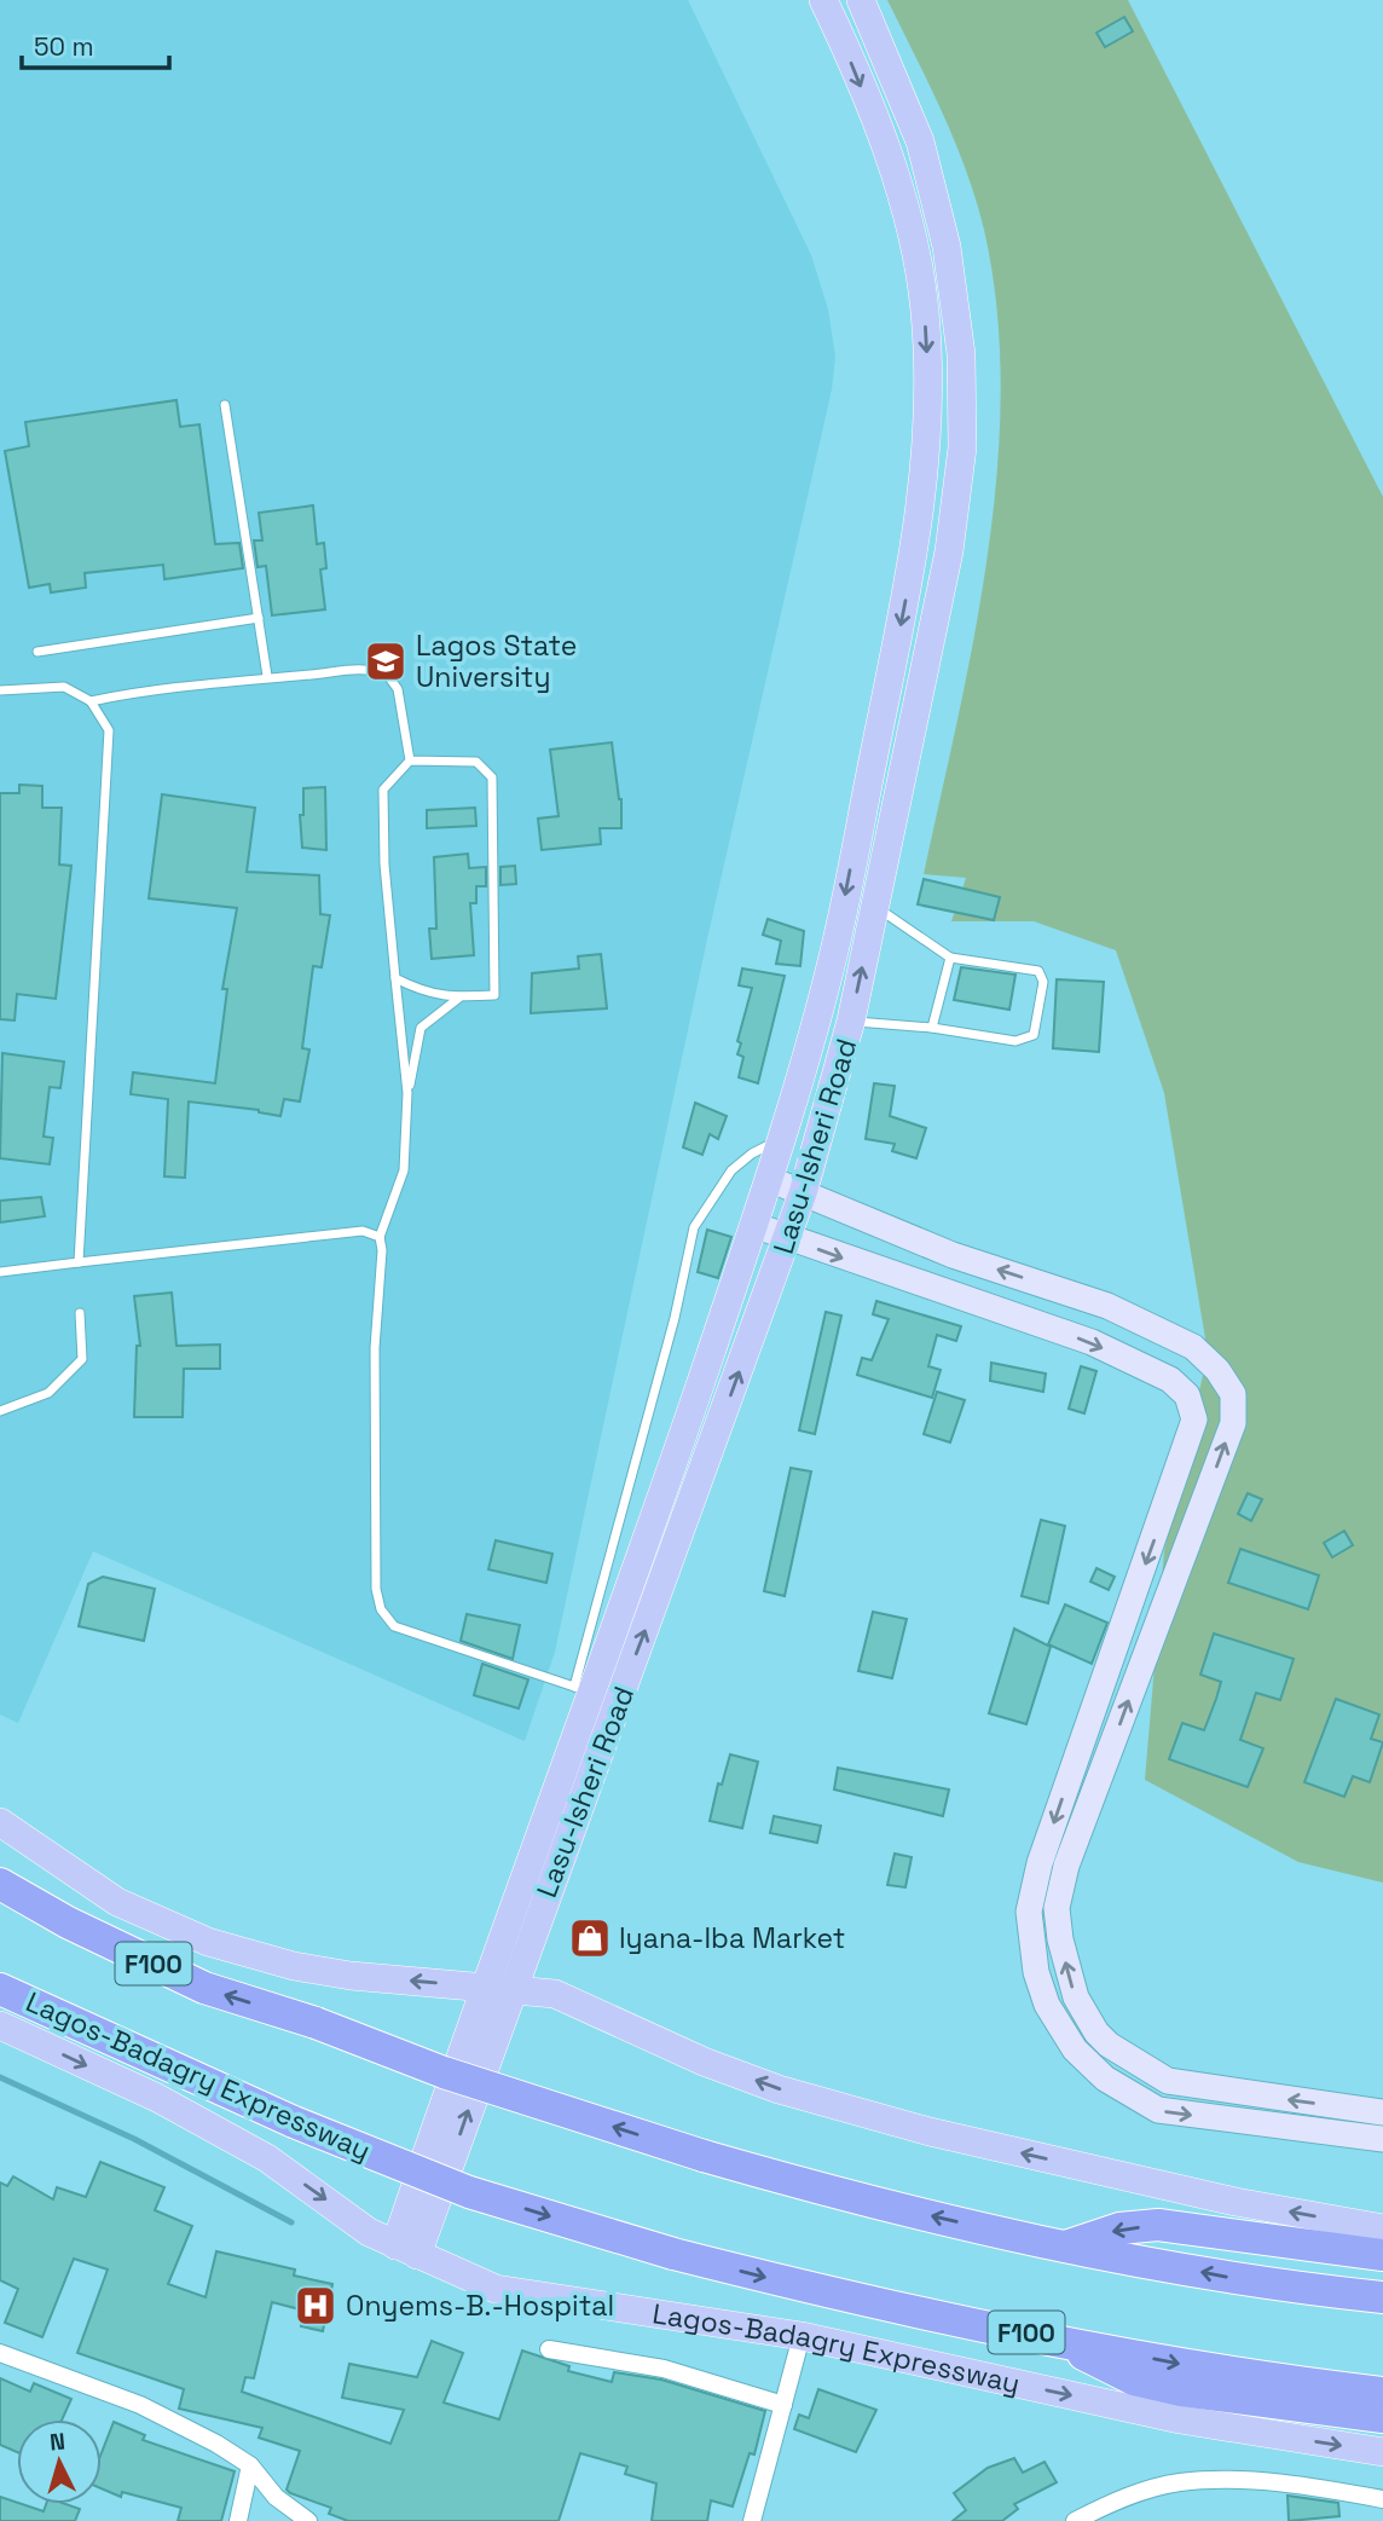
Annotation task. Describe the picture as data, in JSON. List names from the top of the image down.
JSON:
{
  "streets": {
    "highway": ["F100", "Lagos-Badagry Expressway"],
    "main road": ["Lasu-Isheri Road"]
  },
  "crossings": [
    ["Lasu-Isheri Road", "Lagos-Badagry Expressway"]
  ],
  "places": {
    "school or university": ["Lagos State University"],
    "shop": ["Iyana-Iba Market"],
    "hospital": ["Onyems-B.-Hospital"]
  },
  "scale_bar": "50 m",
  "north": "top"
}
